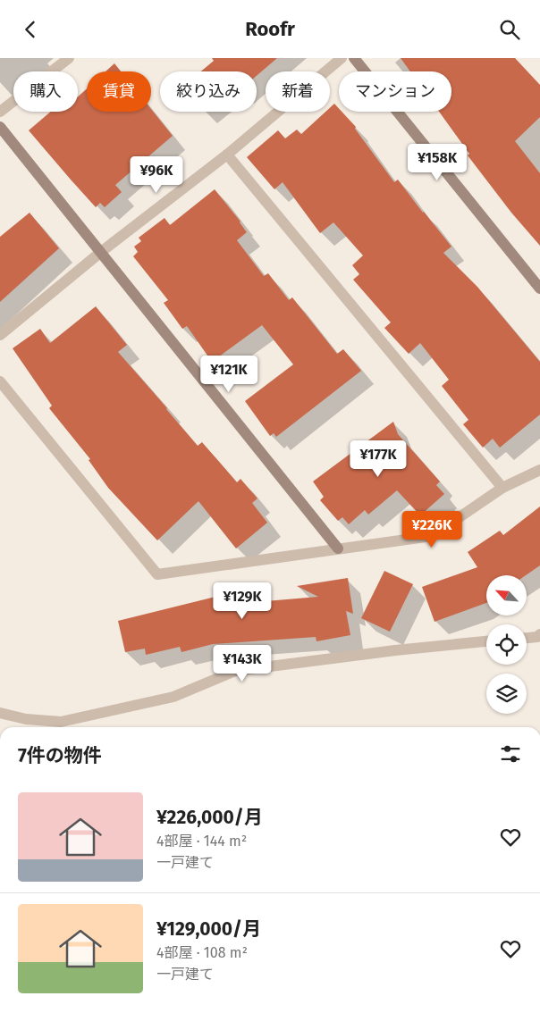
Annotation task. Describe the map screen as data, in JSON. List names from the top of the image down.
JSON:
{
  "north": "top left",
  "page": {
    "header": "Roofr",
    "chip": [
      "購入",
      "賃貸",
      "絞り込み",
      "新着",
      "マンション"
    ],
    "price": [
      "¥158K",
      "¥96K",
      "¥121K",
      "¥177K",
      "¥226K",
      "¥129K",
      "¥143K"
    ],
    "heading": "7件の物件",
    "list": [
      {
        "name": "¥226,000/月",
        "note": "4部屋 · 144 m² · 一戸建て"
      },
      {
        "name": "¥129,000/月",
        "note": "4部屋 · 108 m² · 一戸建て"
      }
    ]
  }
}
